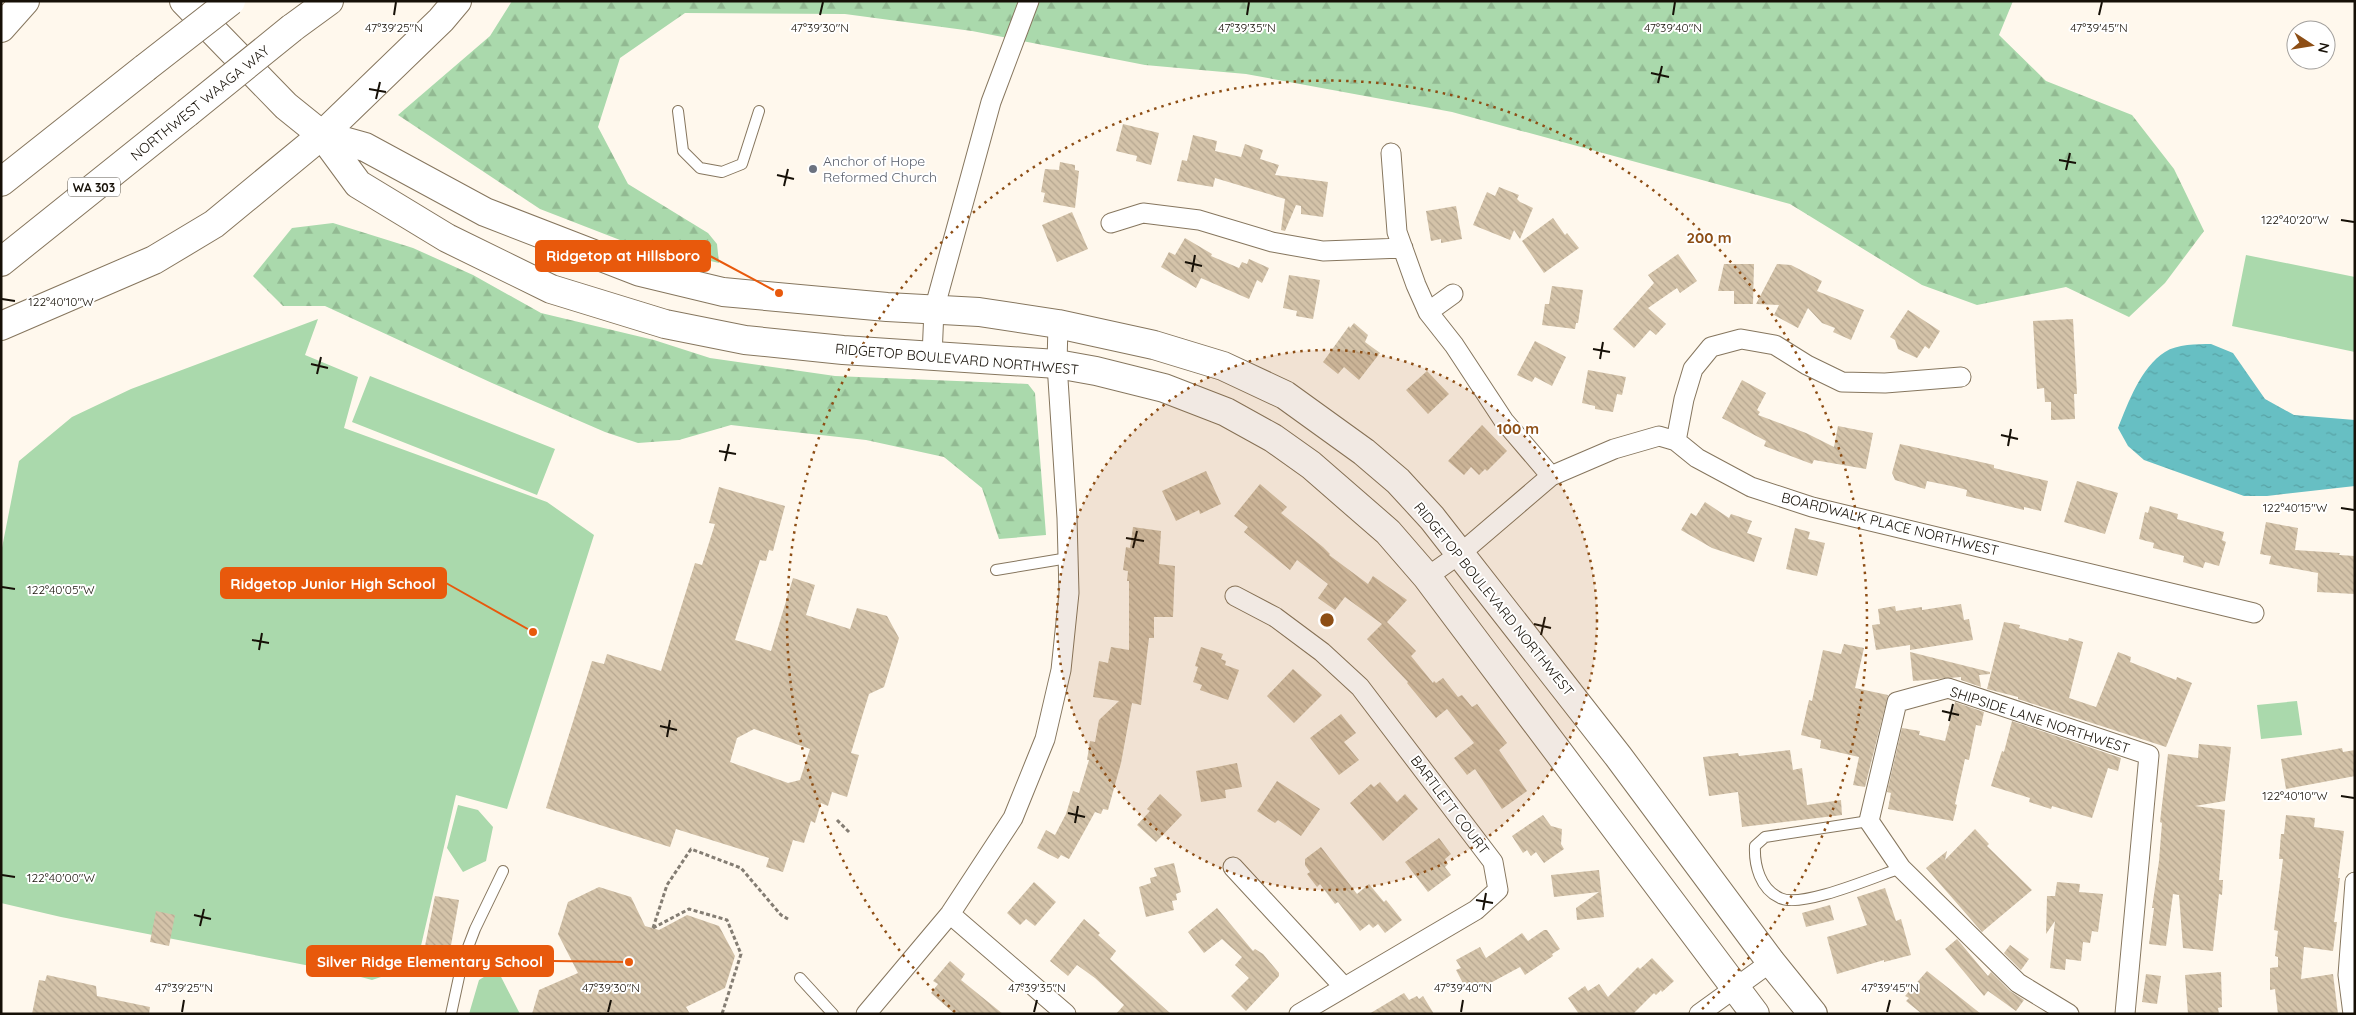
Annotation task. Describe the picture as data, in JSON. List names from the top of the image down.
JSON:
{
  "streets": {
    "main road": ["NORTHWEST WAAGA WAY", "WA 303", "RIDGETOP BOULEVARD NORTHWEST"],
    "street": ["BOARDWALK PLACE NORTHWEST", "SHIPSIDE LANE NORTHWEST", "BARTLETT COURT"]
  },
  "places": [
    "Anchor of Hope Reformed Church",
    "Ridgetop at Hillsboro",
    "Ridgetop Junior High School",
    "Silver Ridge Elementary School"
  ],
  "north": "right",
  "coordinates": [
    "47°39'25\"N",
    "47°39'30\"N",
    "47°39'35\"N",
    "47°39'40\"N",
    "47°39'45\"N",
    "122°40'20\"W",
    "122°40'10\"W",
    "122°40'15\"W",
    "122°40'05\"W",
    "122°40'00\"W"
  ],
  "rings": ["200 m", "100 m"]
}
